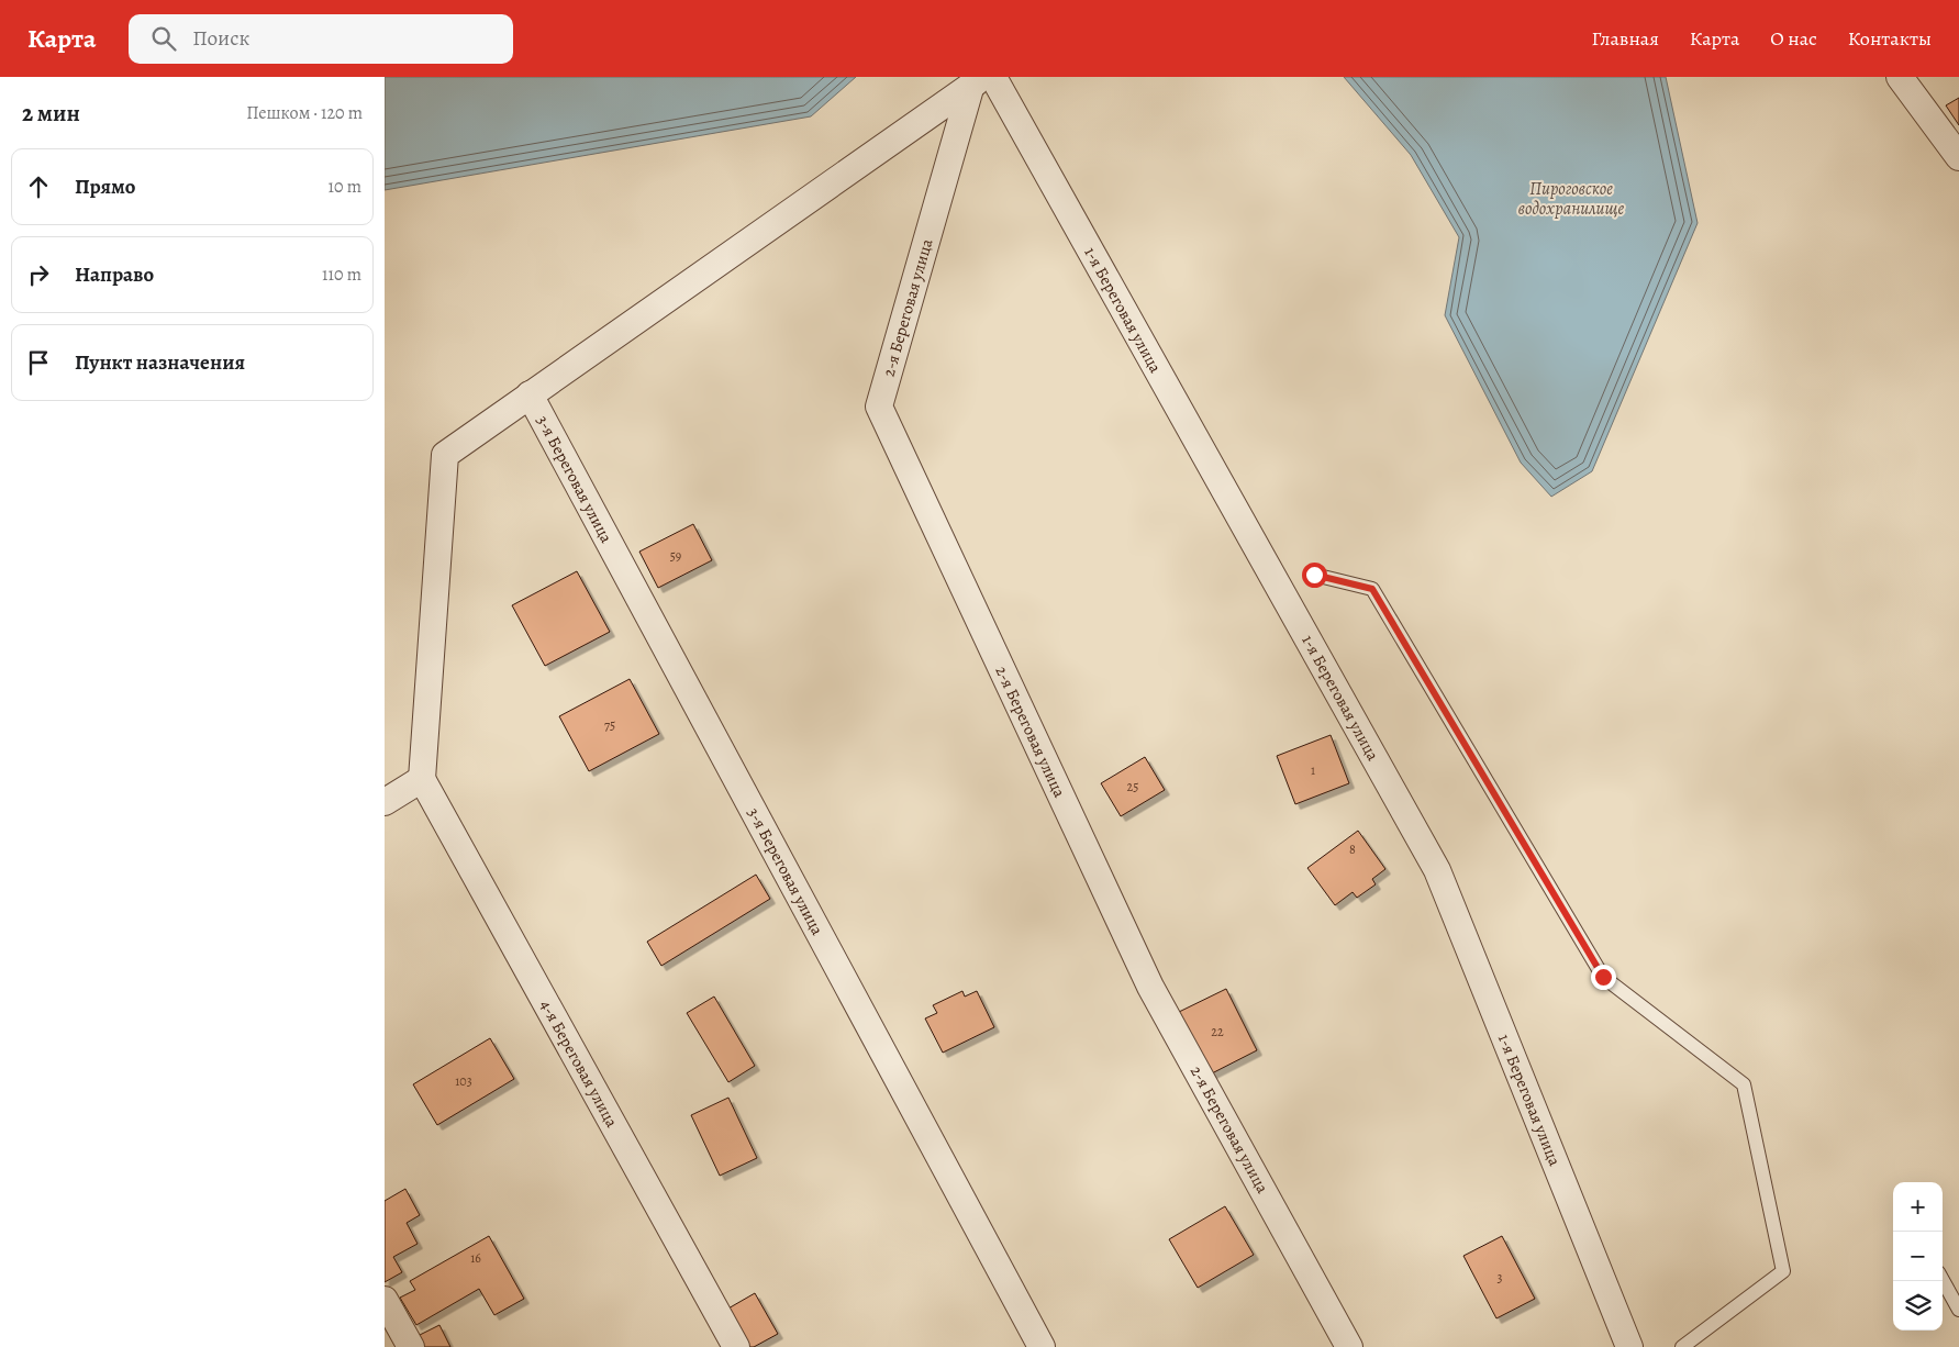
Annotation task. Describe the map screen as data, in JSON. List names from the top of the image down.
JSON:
{
  "streets": {
    "street": [
      "2-я Береговая улица",
      "1-я Береговая улица",
      "3-я Береговая улица",
      "4-я Береговая улица"
    ]
  },
  "crossings": [
    ["2-я Береговая улица", "1-я Береговая улица"]
  ],
  "water": ["Пироговское водохранилище"],
  "house_numbers": [
    "59",
    "75",
    "1",
    "25",
    "8",
    "22",
    "103",
    "16",
    "3"
  ],
  "page": {
    "header": "Карта",
    "search": "Поиск",
    "nav": [
      "Главная",
      "Карта",
      "О нас",
      "Контакты"
    ],
    "heading": ["2 мин", "Пешком · 120 m"],
    "list": [
      ["Прямо", "10 m"],
      ["Направо", "110 m"],
      "Пункт назначения"
    ],
    "map_buttons": ["+", "−"]
  }
}
